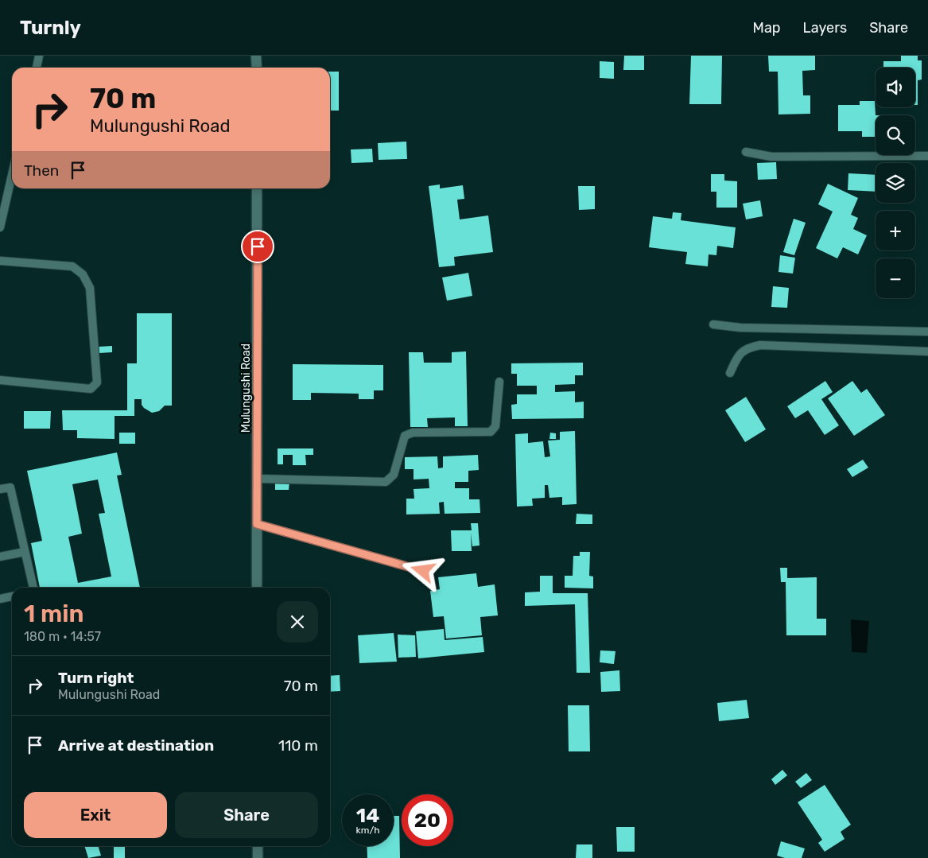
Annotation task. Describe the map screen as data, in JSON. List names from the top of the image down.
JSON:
{
  "streets": {
    "street": ["Mulungushi Road"]
  },
  "page": {
    "header": "Turnly",
    "nav": ["Map", "Layers", "Share"],
    "map_buttons": ["+", "−"],
    "turn": ["70 m", "Mulungushi Road"],
    "then": "Then",
    "heading": ["1 min", "180 m · 14:57"],
    "list": [
      {
        "name": "Turn right",
        "note": "Mulungushi Road",
        "value": "70 m"
      },
      {
        "name": "Arrive at destination",
        "value": "110 m"
      }
    ],
    "buttons": ["Exit", "Share"],
    "speed": "14 km/h",
    "limit": "20"
  }
}
